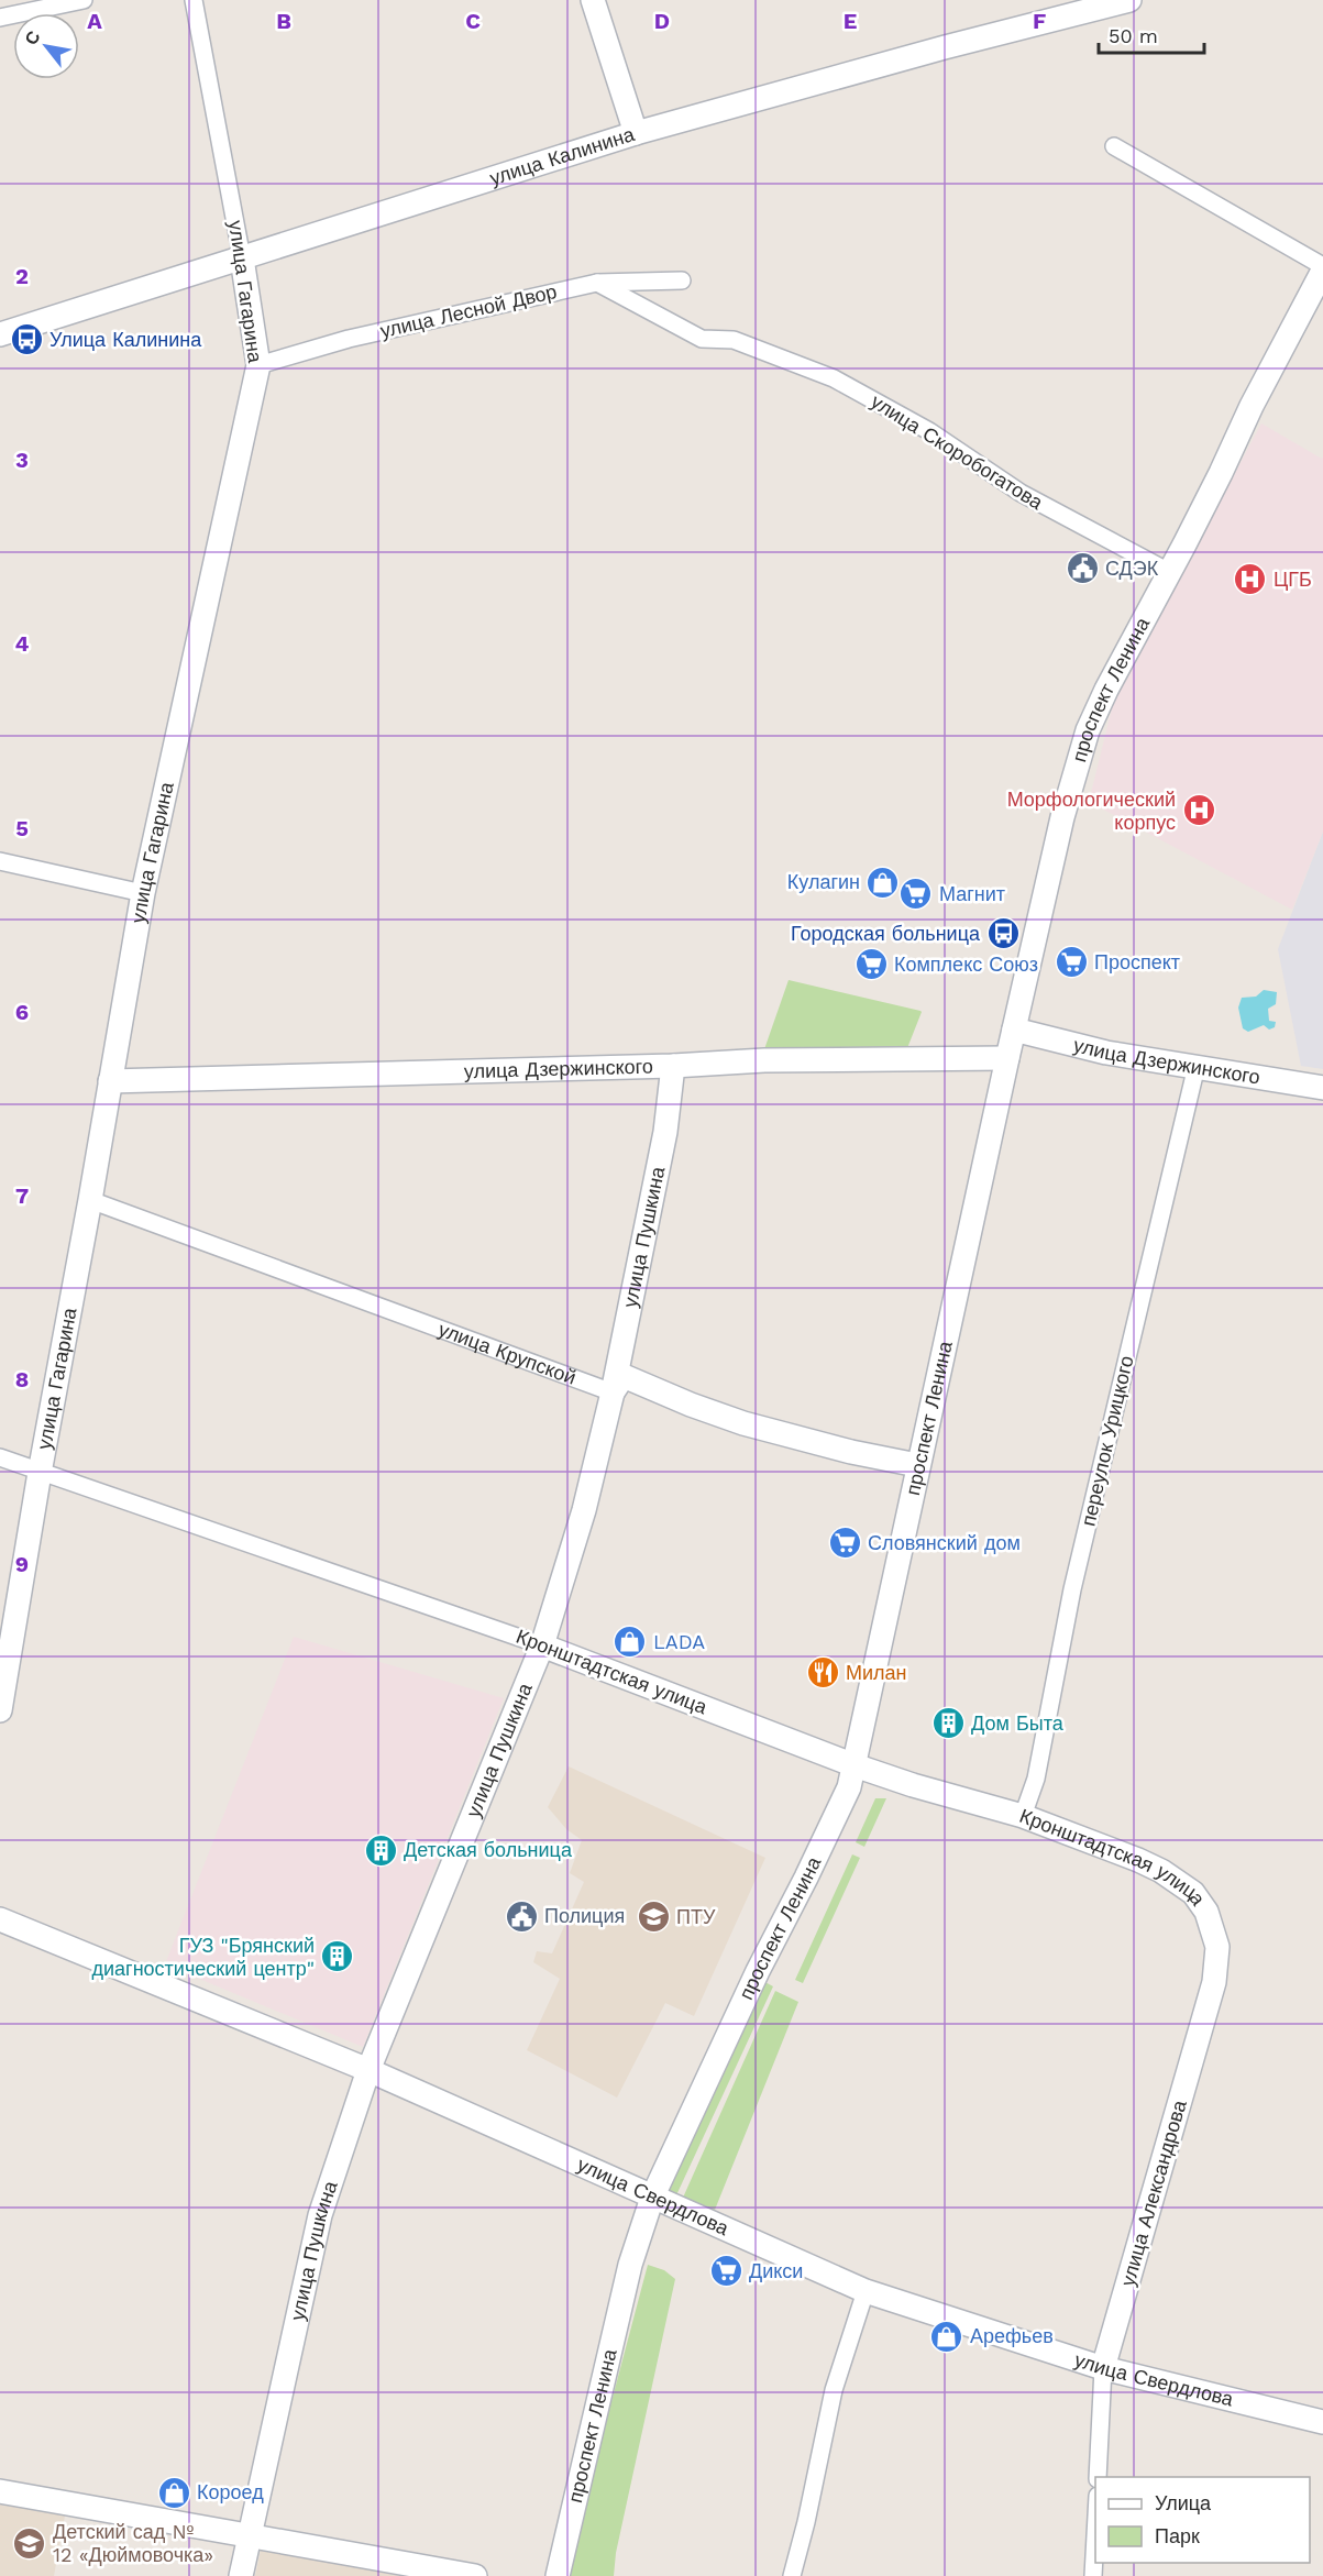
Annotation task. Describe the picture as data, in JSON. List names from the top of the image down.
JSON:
{
  "streets": {
    "main road": [
      "улица Калинина",
      "улица Гагарина",
      "проспект Ленина",
      "улица Дзержинского",
      "улица Пушкина",
      "Кронштадтская улица",
      "улица Александрова",
      "улица Свердлова"
    ],
    "street": [
      "улица Лесной Двор",
      "улица Скоробогатова",
      "улица Крупской",
      "переулок Урицкого"
    ]
  },
  "crossings": [
    ["улица Калинина", "улица Гагарина"],
    ["улица Гагарина", "улица Лесной Двор"],
    ["улица Гагарина", "улица Дзержинского"],
    ["улица Гагарина", "улица Крупской"],
    ["улица Гагарина", "Кронштадтская улица"],
    ["улица Лесной Двор", "улица Скоробогатова"],
    ["улица Скоробогатова", "проспект Ленина"],
    ["проспект Ленина", "улица Дзержинского"],
    ["проспект Ленина", "Кронштадтская улица"],
    ["проспект Ленина", "улица Свердлова"],
    ["улица Дзержинского", "улица Пушкина"],
    ["улица Дзержинского", "переулок Урицкого"],
    ["улица Пушкина", "улица Крупской"],
    ["улица Пушкина", "Кронштадтская улица"],
    ["улица Пушкина", "улица Свердлова"],
    ["переулок Урицкого", "Кронштадтская улица"],
    ["Кронштадтская улица", "улица Александрова"],
    ["улица Александрова", "улица Свердлова"]
  ],
  "places": {
    "bus stop": ["Улица Калинина", "Городская больница"],
    "public building": ["СДЭК", "Полиция"],
    "hospital": ["ЦГБ", "Морфологический корпус"],
    "shop": [
      "Кулагин",
      "LADA",
      "Арефьев",
      "Короед"
    ],
    "supermarket": [
      "Магнит",
      "Проспект",
      "Комплекс Союз",
      "Словянский дом",
      "Дикси"
    ],
    "restaurant": ["Милан"],
    "building": ["Дом Быта", "Детская больница", "ГУЗ \"Брянский диагностический центр\""],
    "school or university": ["ПТУ", "Детский сад № 12 «Дюймовочка»"]
  },
  "legend": ["Улица", "Парк"],
  "scale_bar": "50 m",
  "north": "top left",
  "grid": {
    "columns": [
      "A",
      "B",
      "C",
      "D",
      "E",
      "F"
    ],
    "rows": [
      "2",
      "3",
      "4",
      "5",
      "6",
      "7",
      "8",
      "9"
    ]
  }
}
